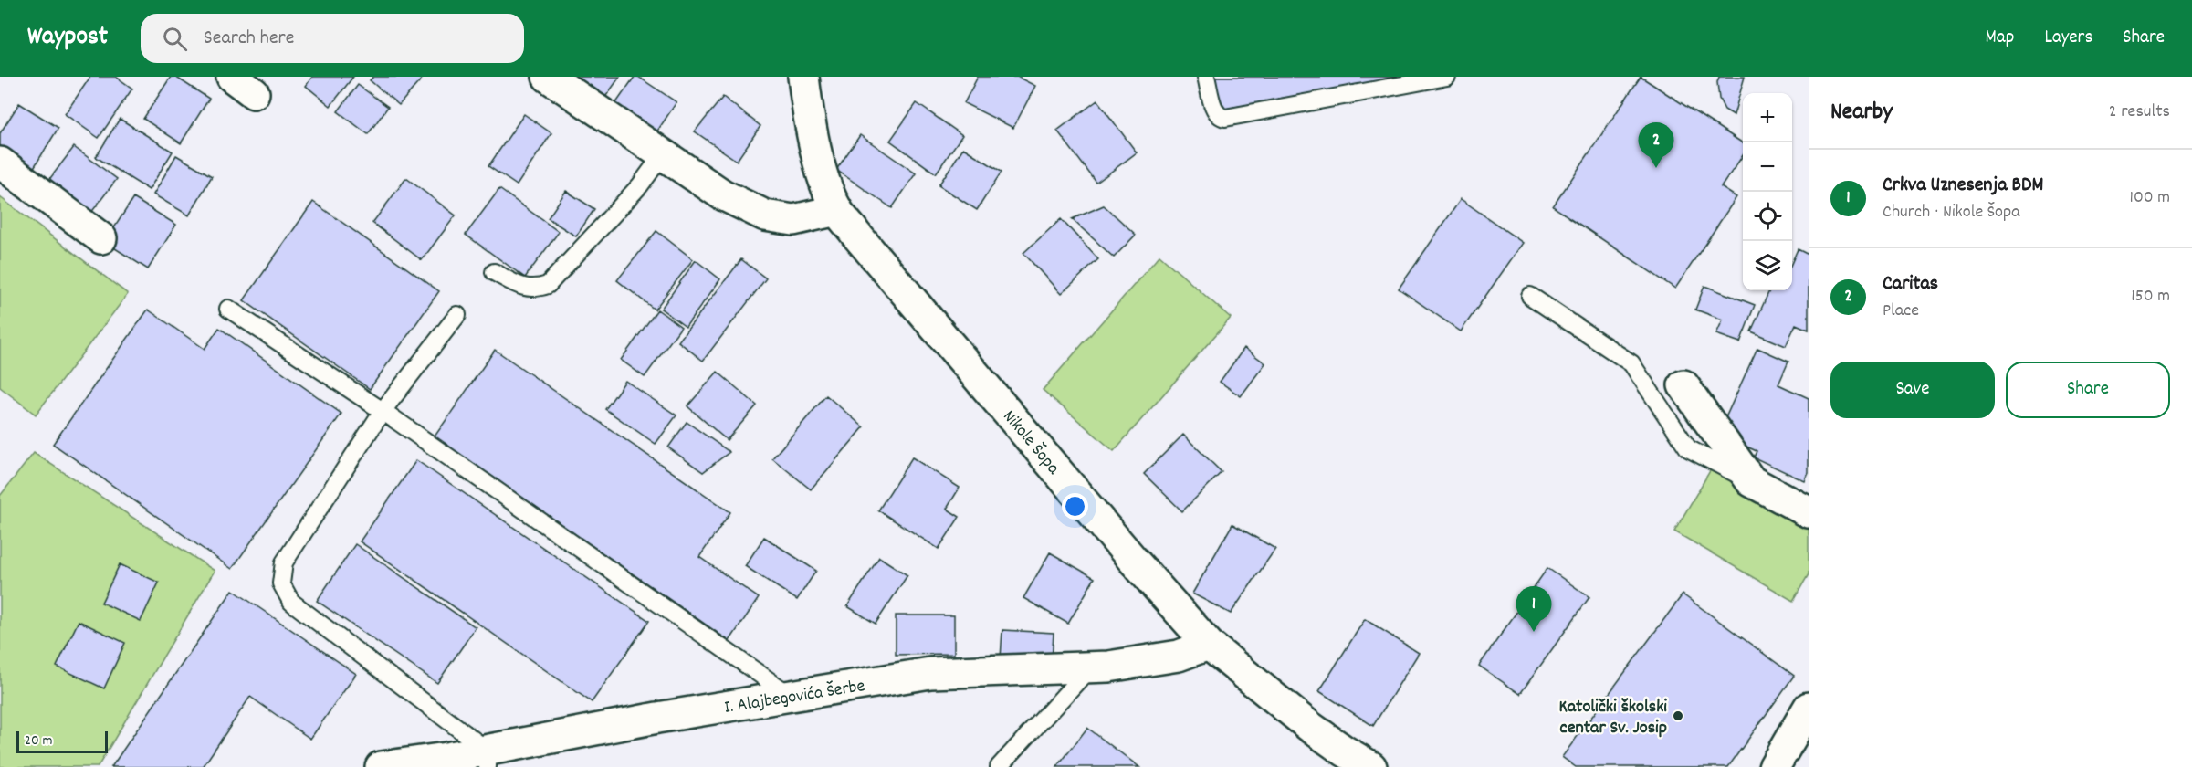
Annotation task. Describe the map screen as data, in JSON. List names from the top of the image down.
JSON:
{
  "streets": {
    "street": ["Nikole Šopa", "I. Alajbegovića Šerbe"]
  },
  "crossings": [
    ["Nikole Šopa", "I. Alajbegovića Šerbe"]
  ],
  "places": ["Katolički školski centar Sv. Josip"],
  "scale_bar": "20 m",
  "page": {
    "header": "Waypost",
    "search": "Search here",
    "nav": ["Map", "Layers", "Share"],
    "heading": ["Nearby", "2 results"],
    "map_buttons": ["+", "−"],
    "pins": ["2", "1"],
    "list": [
      {
        "mark": "1",
        "name": "Crkva Uznesenja BDM",
        "note": "Church · Nikole Šopa",
        "value": "100 m"
      },
      {
        "mark": "2",
        "name": "Caritas",
        "note": "Place",
        "value": "150 m"
      }
    ],
    "buttons": ["Save", "Share"],
    "scale": "20 m"
  }
}
